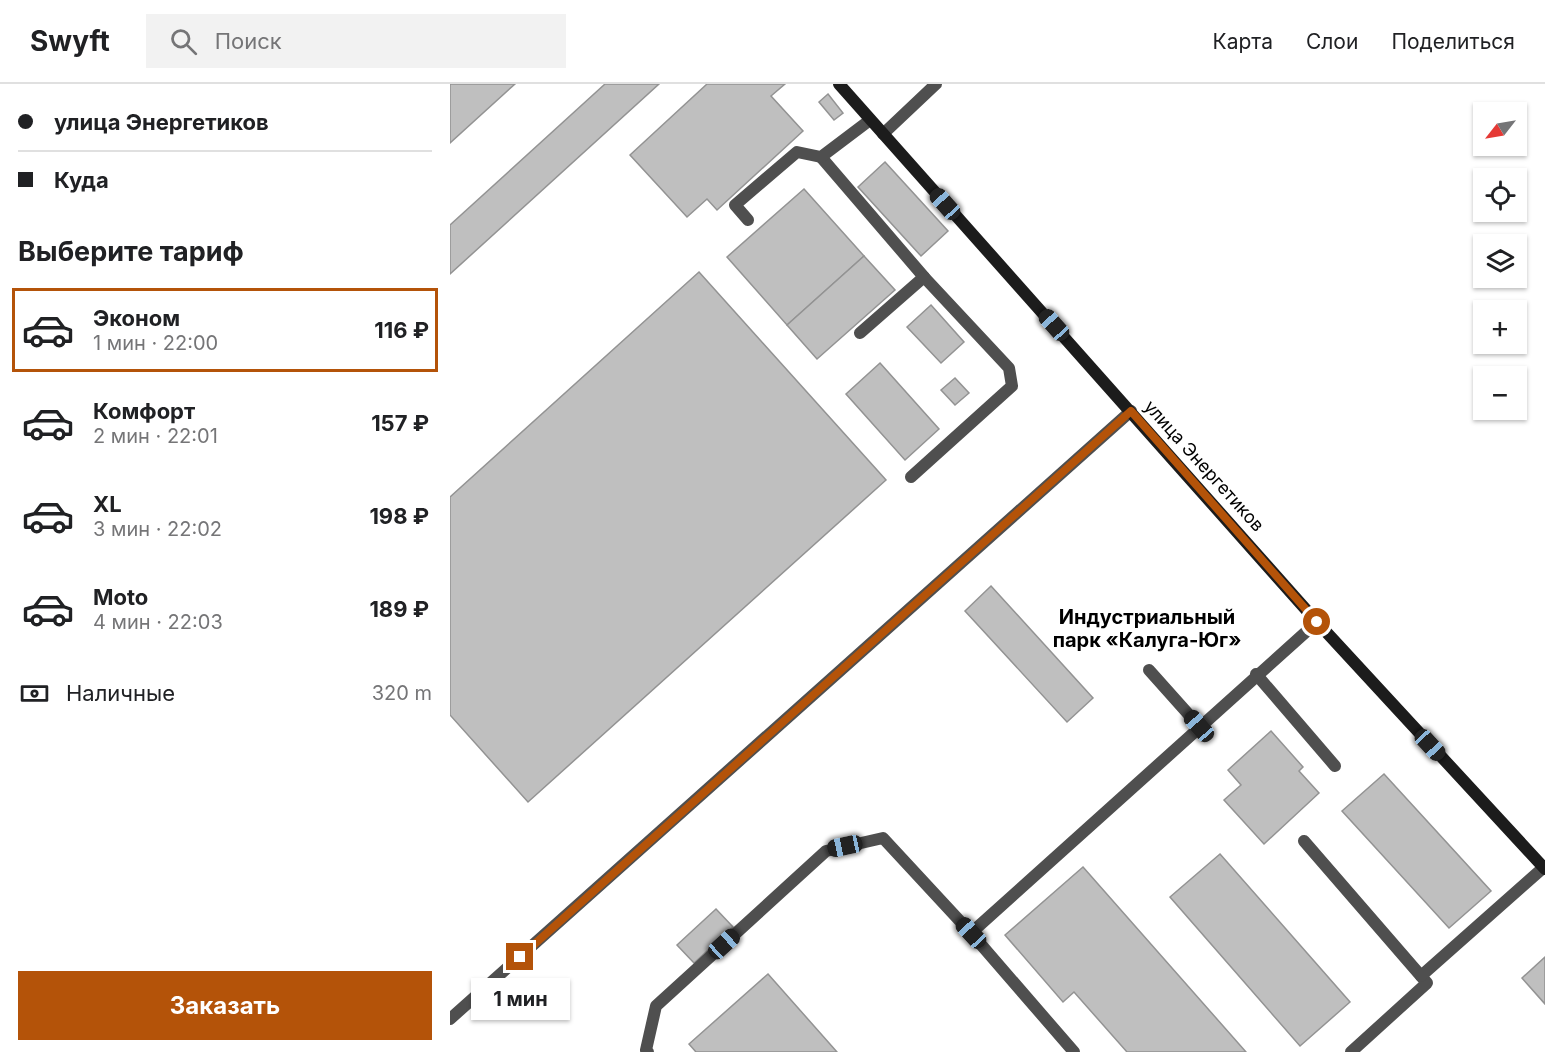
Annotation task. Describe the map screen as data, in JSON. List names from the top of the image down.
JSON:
{
  "streets": {
    "street": ["улица Энергетиков"]
  },
  "districts": ["Индустриальный парк «Калуга-Юг»"],
  "north": "bottom left",
  "page": {
    "header": "Swyft",
    "search": "Поиск",
    "nav": ["Карта", "Слои", "Поделиться"],
    "banner": ["улица Энергетиков", "Куда"],
    "map_buttons": ["+", "−"],
    "heading": "Выберите тариф",
    "list": [
      {
        "name": "Эконом",
        "note": "1 мин · 22:00",
        "value": "116 ₽"
      },
      {
        "name": "Комфорт",
        "note": "2 мин · 22:01",
        "value": "157 ₽"
      },
      {
        "name": "XL",
        "note": "3 мин · 22:02",
        "value": "198 ₽"
      },
      {
        "name": "Moto",
        "note": "4 мин · 22:03",
        "value": "189 ₽"
      }
    ],
    "pay": ["Наличные", "320 m"],
    "buttons": "Заказать",
    "bubble": "1 мин"
  }
}
